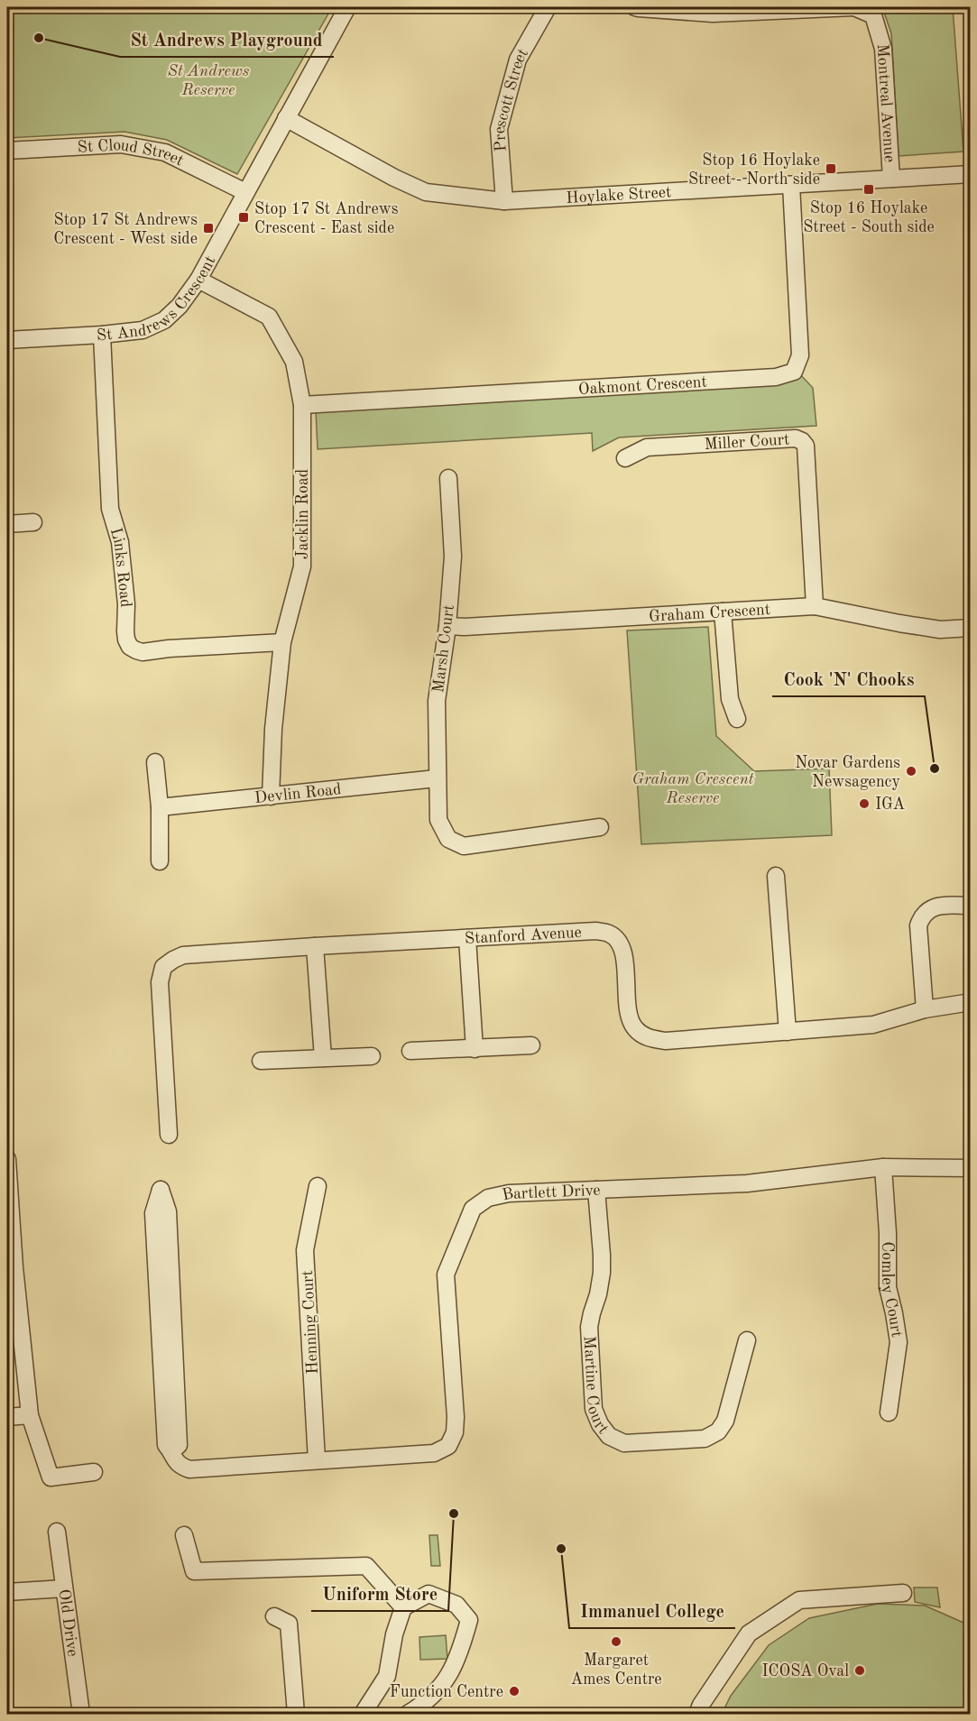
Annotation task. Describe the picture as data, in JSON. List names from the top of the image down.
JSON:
{
  "streets": {
    "street": [
      "Prescott Street",
      "Montreal Avenue",
      "St Cloud Street",
      "Hoylake Street",
      "St Andrews Crescent",
      "Oakmont Crescent",
      "Miller Court",
      "Jacklin Road",
      "Links Road",
      "Graham Crescent",
      "Marsh Court",
      "Devlin Road",
      "Stanford Avenue",
      "Bartlett Drive",
      "Comley Court",
      "Henning Court",
      "Martine Court",
      "Old Drive"
    ]
  },
  "crossings": [
    ["Prescott Street", "Hoylake Street"],
    ["Montreal Avenue", "Hoylake Street"],
    ["St Cloud Street", "St Andrews Crescent"],
    ["Hoylake Street", "St Andrews Crescent"],
    ["Hoylake Street", "Oakmont Crescent"],
    ["St Andrews Crescent", "Jacklin Road"],
    ["St Andrews Crescent", "Links Road"],
    ["Oakmont Crescent", "Jacklin Road"],
    ["Miller Court", "Graham Crescent"],
    ["Jacklin Road", "Links Road"],
    ["Jacklin Road", "Devlin Road"],
    ["Graham Crescent", "Marsh Court"],
    ["Marsh Court", "Devlin Road"],
    ["Bartlett Drive", "Comley Court"],
    ["Bartlett Drive", "Henning Court"],
    ["Bartlett Drive", "Martine Court"]
  ],
  "parks": ["St Andrews Reserve", "Graham Crescent Reserve"],
  "places": {
    "other": [
      "St Andrews Playground",
      "Cook 'N' Chooks",
      "Novar Gardens Newsagency",
      "IGA",
      "Uniform Store",
      "Immanuel College",
      "Margaret Ames Centre",
      "ICOSA Oval",
      "Function Centre"
    ],
    "transit": [
      "Stop 16 Hoylake Street - North side",
      "Stop 16 Hoylake Street - South side",
      "Stop 17 St Andrews Crescent - East side",
      "Stop 17 St Andrews Crescent - West side"
    ]
  }
}
